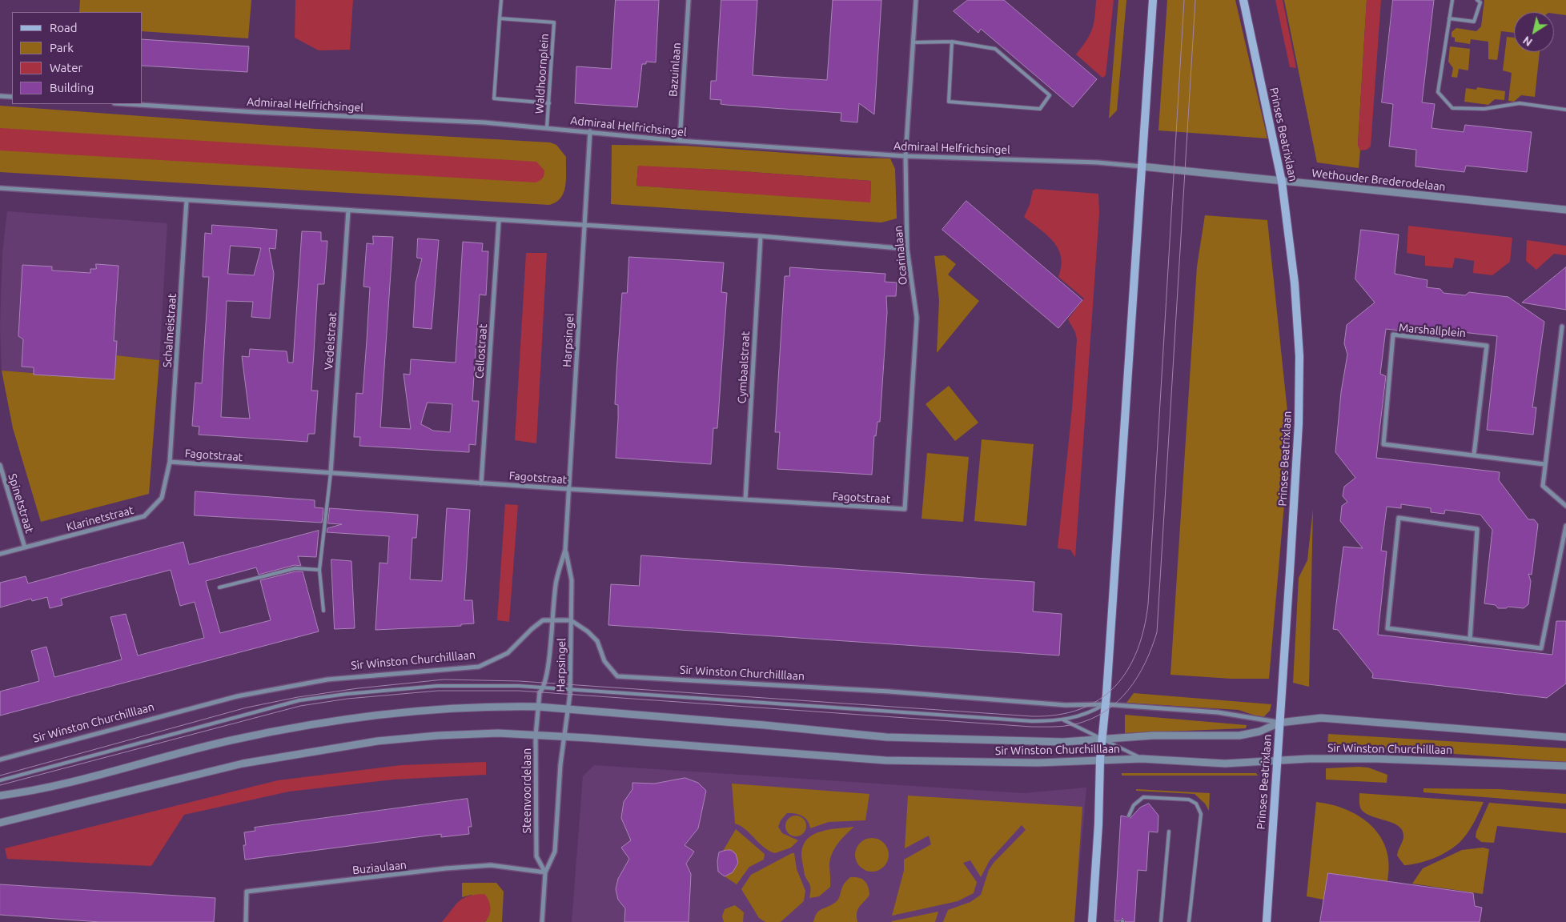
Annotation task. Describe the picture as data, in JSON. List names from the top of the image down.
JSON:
{
  "streets": {
    "main road": ["Prinses Beatrixlaan"],
    "street": [
      "Bazuinlaan",
      "Admiraal Helfrichsingel",
      "Wethouder Brederodelaan",
      "Ocarinalaan",
      "Schalmeistraat",
      "Marshallplein",
      "Harpsingel",
      "Vedelstraat",
      "Cellostraat",
      "Cymbaalstraat",
      "Fagotstraat",
      "Spinetstraat",
      "Klarinetstraat",
      "Sir Winston Churchilllaan",
      "Steenvoordelaan",
      "Buziaulaan"
    ],
    "lane": ["Waldhoornplein"]
  },
  "crossings": [
    ["Bazuinlaan", "Admiraal Helfrichsingel"],
    ["Waldhoornplein", "Admiraal Helfrichsingel"],
    ["Admiraal Helfrichsingel", "Wethouder Brederodelaan"],
    ["Admiraal Helfrichsingel", "Ocarinalaan"],
    ["Admiraal Helfrichsingel", "Harpsingel"],
    ["Prinses Beatrixlaan", "Wethouder Brederodelaan"],
    ["Prinses Beatrixlaan", "Sir Winston Churchilllaan"],
    ["Ocarinalaan", "Fagotstraat"],
    ["Schalmeistraat", "Fagotstraat"],
    ["Schalmeistraat", "Klarinetstraat"],
    ["Harpsingel", "Fagotstraat"],
    ["Harpsingel", "Sir Winston Churchilllaan"],
    ["Harpsingel", "Steenvoordelaan"],
    ["Vedelstraat", "Fagotstraat"],
    ["Cellostraat", "Fagotstraat"],
    ["Cymbaalstraat", "Fagotstraat"],
    ["Fagotstraat", "Klarinetstraat"],
    ["Spinetstraat", "Klarinetstraat"],
    ["Sir Winston Churchilllaan", "Steenvoordelaan"],
    ["Steenvoordelaan", "Buziaulaan"]
  ],
  "legend": [
    "Road",
    "Park",
    "Water",
    "Building"
  ],
  "north": "bottom left"
}
